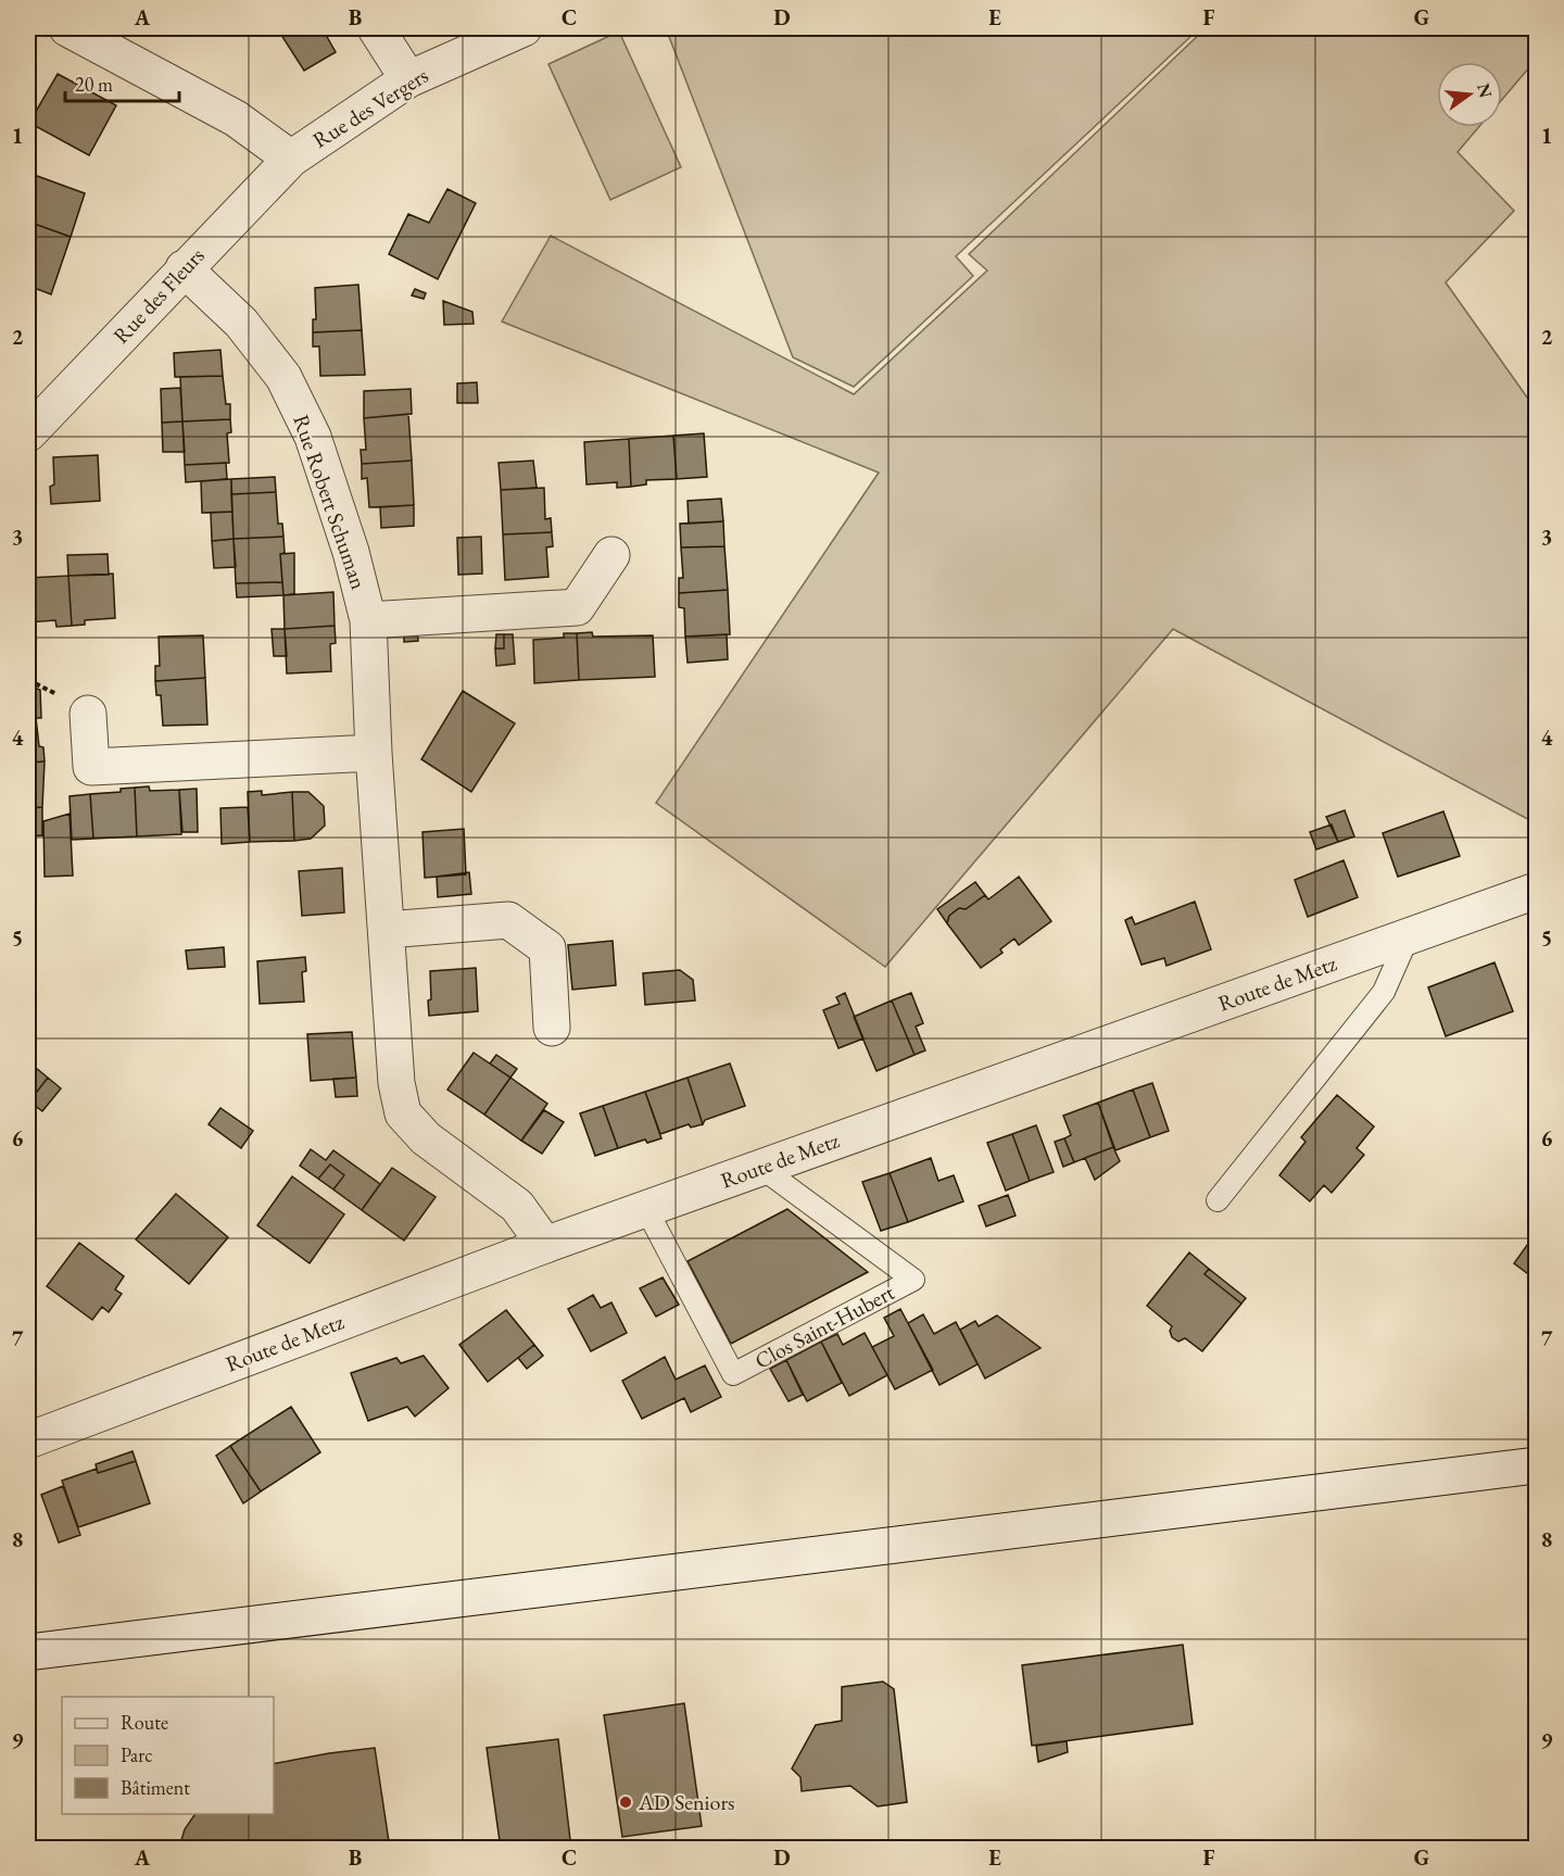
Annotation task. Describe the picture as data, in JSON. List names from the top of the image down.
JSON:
{
  "streets": {
    "street": [
      "Rue des Vergers",
      "Rue des Fleurs",
      "Rue Robert Schuman",
      "Route de Metz"
    ],
    "lane": ["Clos Saint-Hubert"]
  },
  "crossings": [
    ["Rue des Vergers", "Rue des Fleurs"],
    ["Rue des Fleurs", "Rue Robert Schuman"],
    ["Rue Robert Schuman", "Route de Metz"],
    ["Route de Metz", "Clos Saint-Hubert"]
  ],
  "places": ["AD Seniors"],
  "legend": ["Route", "Parc", "Bâtiment"],
  "scale_bar": "20 m",
  "north": "right",
  "grid": {
    "columns": [
      "A",
      "B",
      "C",
      "D",
      "E",
      "F",
      "G"
    ],
    "rows": [
      "1",
      "2",
      "3",
      "4",
      "5",
      "6",
      "7",
      "8",
      "9"
    ]
  }
}
